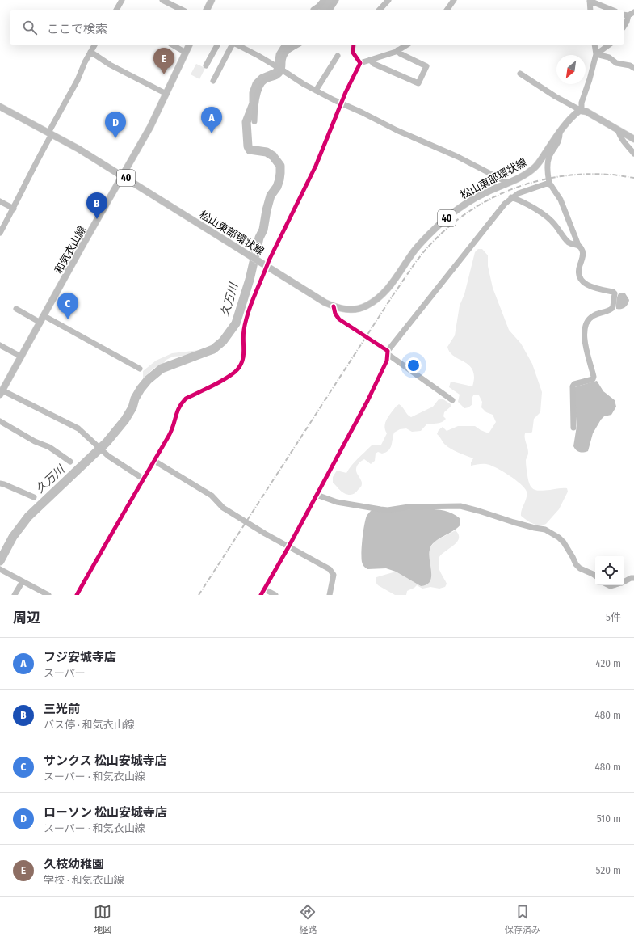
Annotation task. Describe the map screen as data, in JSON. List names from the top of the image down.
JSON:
{
  "streets": {
    "main road": ["40", "松山東部環状線", "和気衣山線"]
  },
  "crossings": [
    ["松山東部環状線", "和気衣山線"]
  ],
  "water": ["久万川"],
  "north": "bottom left",
  "page": {
    "search": "ここで検索",
    "pins": [
      "E",
      "A",
      "D",
      "B",
      "C"
    ],
    "heading": ["周辺", "5件"],
    "list": [
      {
        "mark": "A",
        "name": "フジ安城寺店",
        "note": "スーパー",
        "value": "420 m"
      },
      {
        "mark": "B",
        "name": "三光前",
        "note": "バス停 · 和気衣山線",
        "value": "480 m"
      },
      {
        "mark": "C",
        "name": "サンクス 松山安城寺店",
        "note": "スーパー · 和気衣山線",
        "value": "480 m"
      },
      {
        "mark": "D",
        "name": "ローソン 松山安城寺店",
        "note": "スーパー · 和気衣山線",
        "value": "510 m"
      },
      {
        "mark": "E",
        "name": "久枝幼稚園",
        "note": "学校 · 和気衣山線",
        "value": "520 m"
      }
    ],
    "nav": ["地図", "経路", "保存済み"]
  }
}
